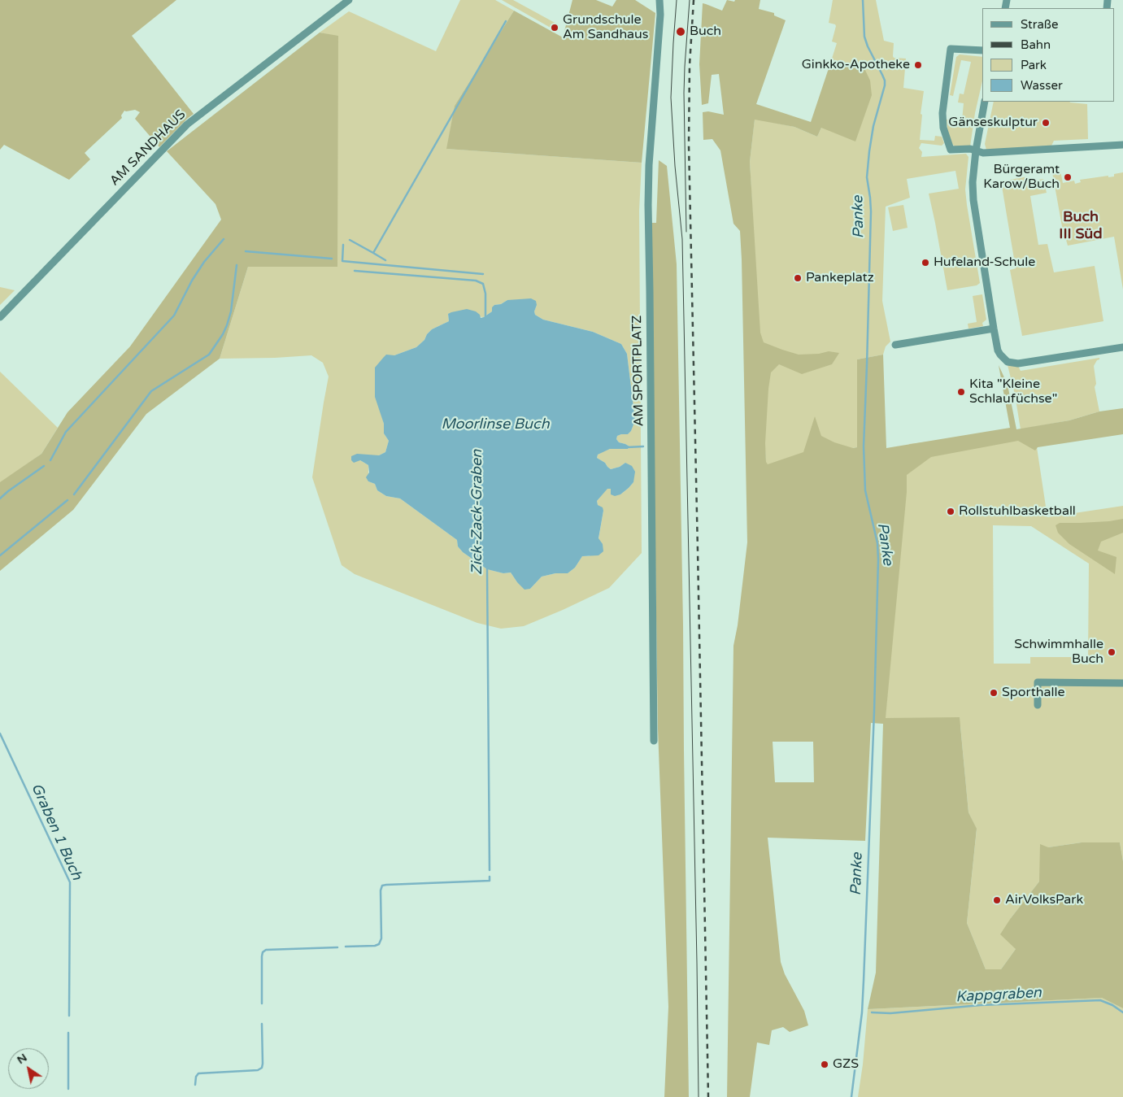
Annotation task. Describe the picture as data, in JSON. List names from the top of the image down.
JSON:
{
  "streets": {
    "street": ["AM SANDHAUS", "AM SPORTPLATZ"]
  },
  "districts": ["Buch III Süd"],
  "water": [
    "Panke",
    "Moorlinse Buch",
    "Zick-Zack-Graben",
    "Graben 1 Buch",
    "Kappgraben"
  ],
  "places": [
    "Grundschule Am Sandhaus",
    "Buch",
    "Ginkko-Apotheke",
    "Gänseskulptur",
    "Bürgeramt Karow/Buch",
    "Hufeland-Schule",
    "Pankeplatz",
    "Kita \"Kleine Schlaufüchse\"",
    "Rollstuhlbasketball",
    "Schwimmhalle Buch",
    "Sporthalle",
    "AirVolksPark",
    "GZS"
  ],
  "legend": [
    "Straße",
    "Bahn",
    "Park",
    "Wasser"
  ],
  "north": "top left"
}
